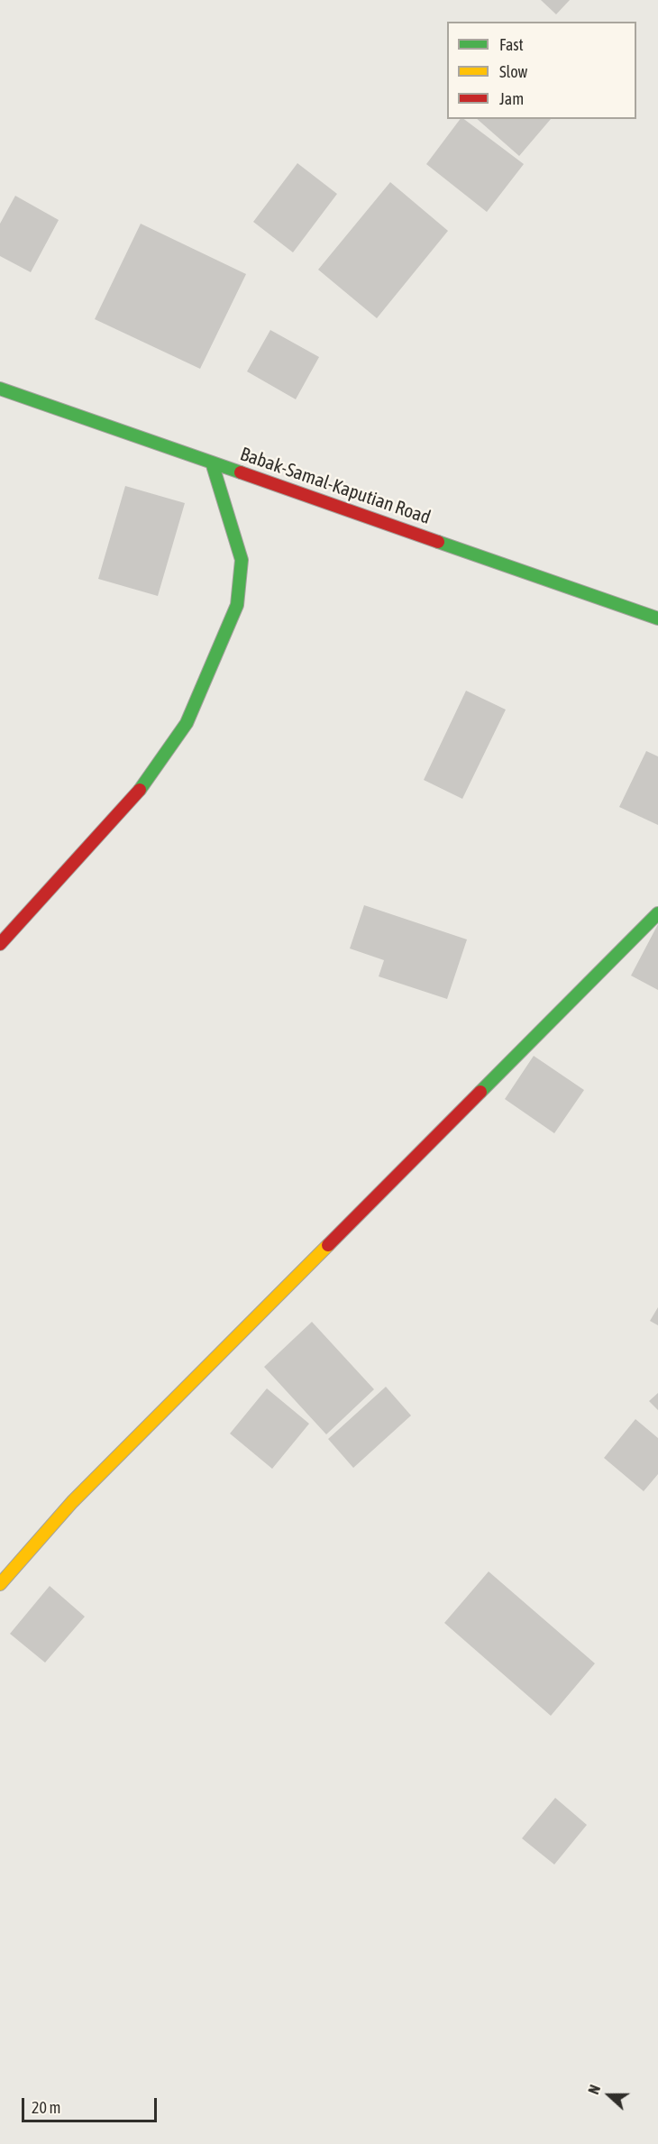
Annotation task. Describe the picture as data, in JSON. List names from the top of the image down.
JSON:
{
  "streets": {
    "street": ["Babak-Samal-Kaputian Road"]
  },
  "legend": ["Fast", "Slow", "Jam"],
  "scale_bar": "20 m",
  "north": "left"
}
